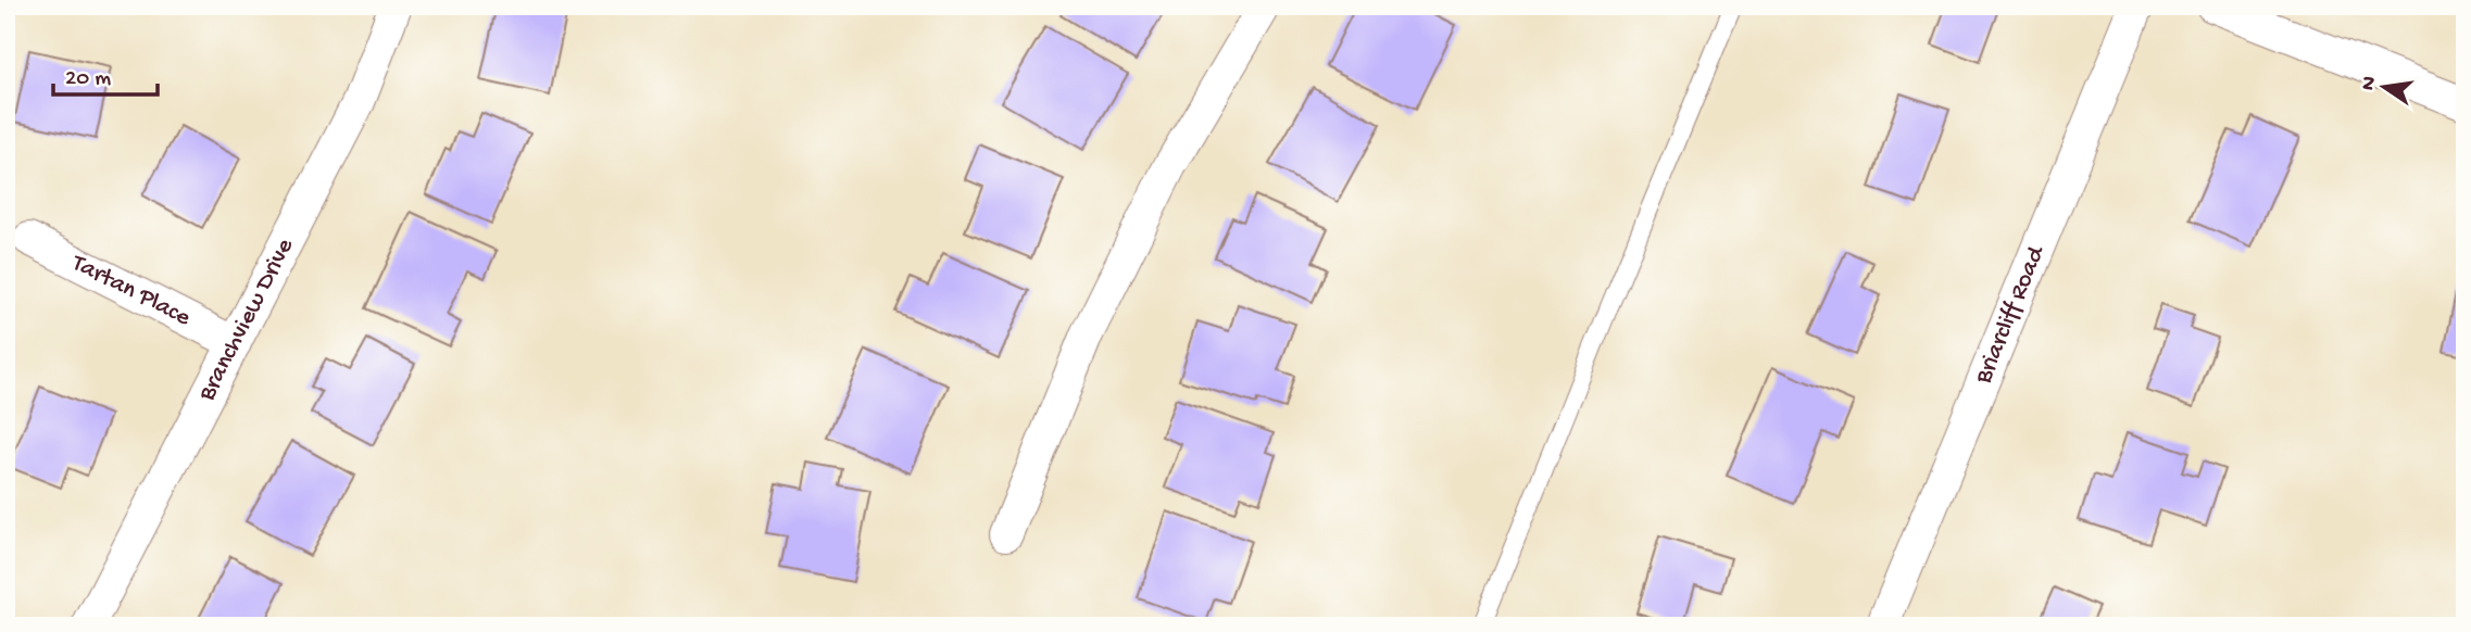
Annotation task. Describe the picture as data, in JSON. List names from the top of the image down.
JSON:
{
  "streets": {
    "street": ["Tartan Place", "Briarcliff Road", "Branchview Drive"]
  },
  "crossings": [
    ["Tartan Place", "Branchview Drive"]
  ],
  "scale_bar": "20 m",
  "north": "left"
}
